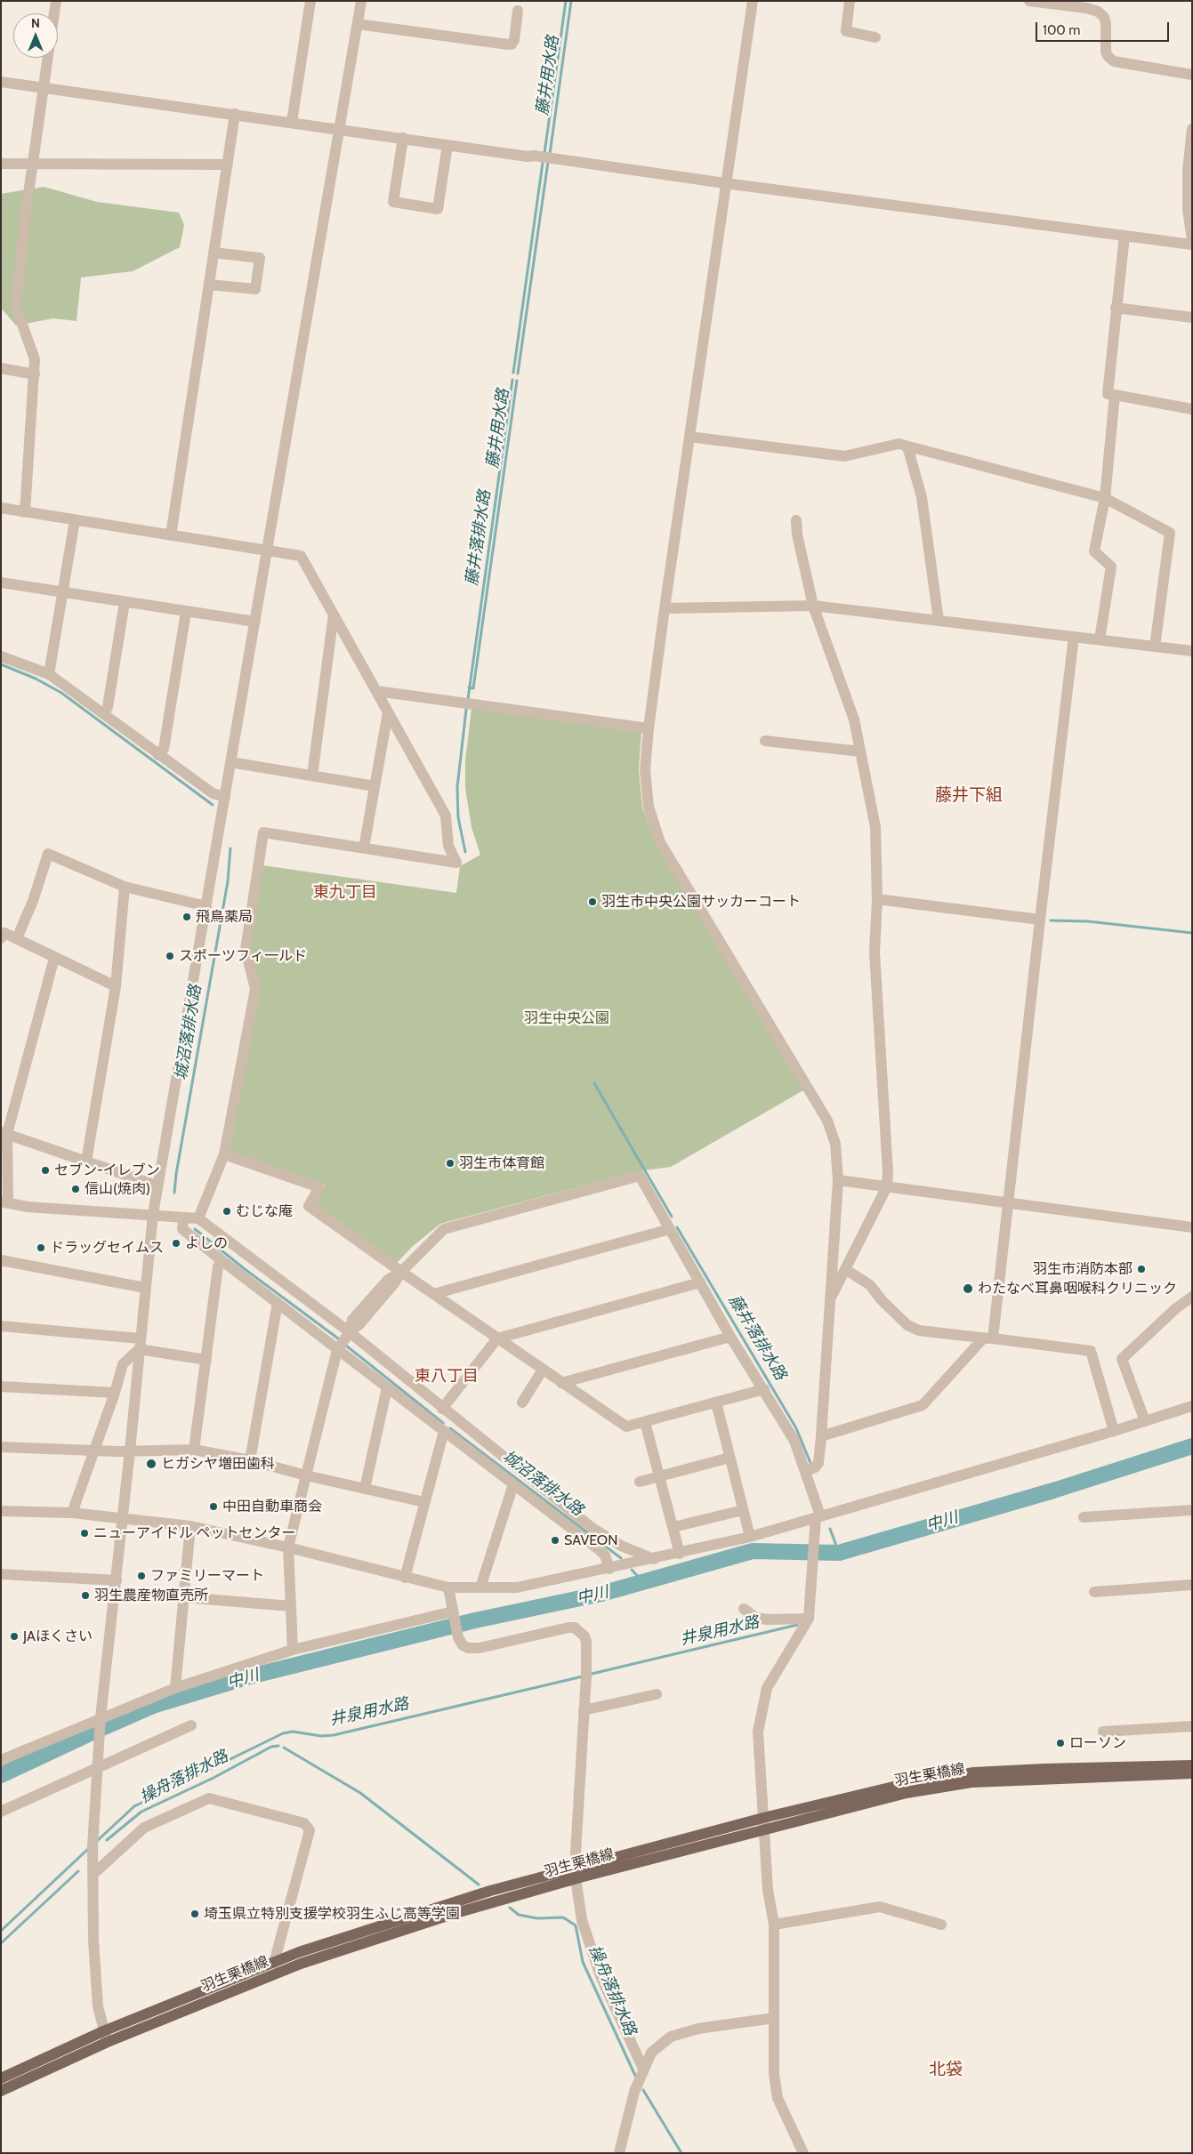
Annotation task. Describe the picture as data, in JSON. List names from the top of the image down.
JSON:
{
  "streets": {
    "main road": ["羽生栗橋線"]
  },
  "districts": [
    "藤井下組",
    "東九丁目",
    "東八丁目",
    "北袋"
  ],
  "water": [
    "藤井用水路",
    "藤井落排水路",
    "城沼落排水路",
    "中川",
    "井泉用水路",
    "操舟落排水路"
  ],
  "parks": ["羽生中央公園"],
  "places": [
    "羽生市中央公園サッカーコート",
    "飛鳥薬局",
    "スポーツフィ一ルド",
    "羽生市体育館",
    "セブン-イレブン",
    "信山(焼肉)",
    "むじな庵",
    "よしの",
    "ドラッグセイムス",
    "羽生市消防本部",
    "わたなべ耳鼻咽喉科クリニック",
    "ヒガシヤ増田歯科",
    "中田自動車商会",
    "ニューアイドル ペットセンター",
    "SAVEON",
    "ファミリーマート",
    "羽生農産物直売所",
    "JAほくさい",
    "ローソン",
    "埼玉県立特別支援学校羽生ふじ高等学園"
  ],
  "scale_bar": "100 m",
  "north": "top"
}
